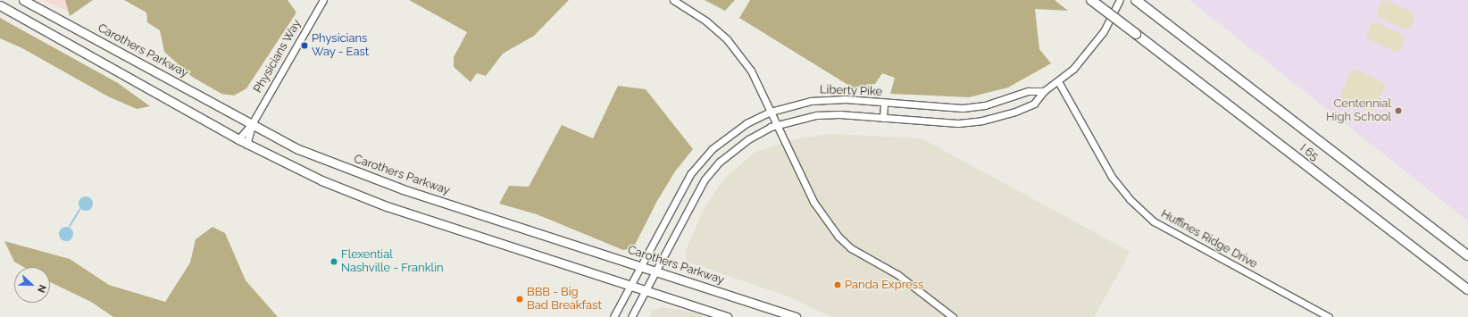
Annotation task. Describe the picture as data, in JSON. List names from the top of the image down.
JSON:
{
  "streets": {
    "highway": ["I 65"],
    "main road": ["Carothers Parkway"],
    "street": ["Physicians Way", "Liberty Pike", "Huffines Ridge Drive"]
  },
  "crossings": [
    ["Carothers Parkway", "Physicians Way"],
    ["Carothers Parkway", "Liberty Pike"],
    ["Liberty Pike", "Huffines Ridge Drive"]
  ],
  "places": [
    "Physicians Way - East",
    "Centennial High School",
    "Flexential Nashville - Franklin",
    "Panda Express",
    "BBB - Big Bad Breakfast"
  ],
  "north": "right"
}
